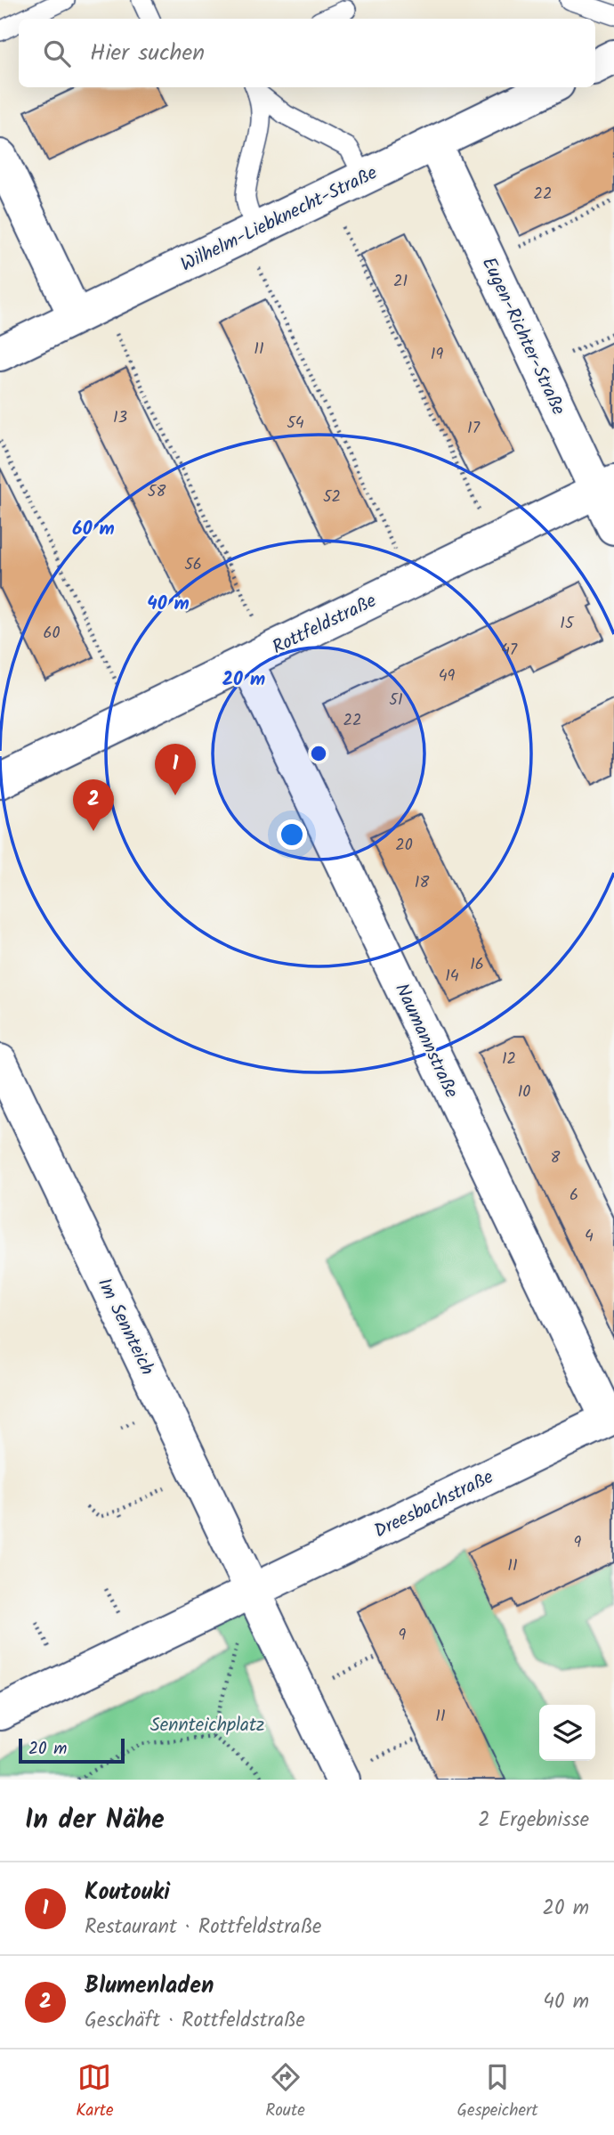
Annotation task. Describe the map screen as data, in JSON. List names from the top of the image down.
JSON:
{
  "streets": {
    "street": [
      "Wilhelm-Liebknecht-Straße",
      "Eugen-Richter-Straße",
      "Rottfeldstraße",
      "Naumannstraße",
      "Im Sennteich",
      "Dreesbachstraße"
    ]
  },
  "crossings": [
    ["Wilhelm-Liebknecht-Straße", "Eugen-Richter-Straße"],
    ["Eugen-Richter-Straße", "Rottfeldstraße"],
    ["Rottfeldstraße", "Naumannstraße"],
    ["Naumannstraße", "Dreesbachstraße"],
    ["Im Sennteich", "Dreesbachstraße"]
  ],
  "parks": ["Sennteichplatz"],
  "house_numbers": [
    "22",
    "21",
    "11",
    "19",
    "13",
    "54",
    "17",
    "58",
    "52",
    "56",
    "15",
    "60",
    "47",
    "49",
    "51",
    "22",
    "20",
    "18",
    "16",
    "14",
    "12",
    "10",
    "8",
    "6",
    "4",
    "9",
    "11",
    "9",
    "11"
  ],
  "scale_bar": "20 m",
  "page": {
    "search": "Hier suchen",
    "pins": ["1", "2"],
    "scale": "20 m",
    "heading": ["In der Nähe", "2 Ergebnisse"],
    "list": [
      {
        "mark": "1",
        "name": "Koutouki",
        "note": "Restaurant · Rottfeldstraße",
        "value": "20 m"
      },
      {
        "mark": "2",
        "name": "Blumenladen",
        "note": "Geschäft · Rottfeldstraße",
        "value": "40 m"
      }
    ],
    "nav": ["Karte", "Route", "Gespeichert"]
  },
  "rings": ["60 m", "40 m", "20 m"]
}
